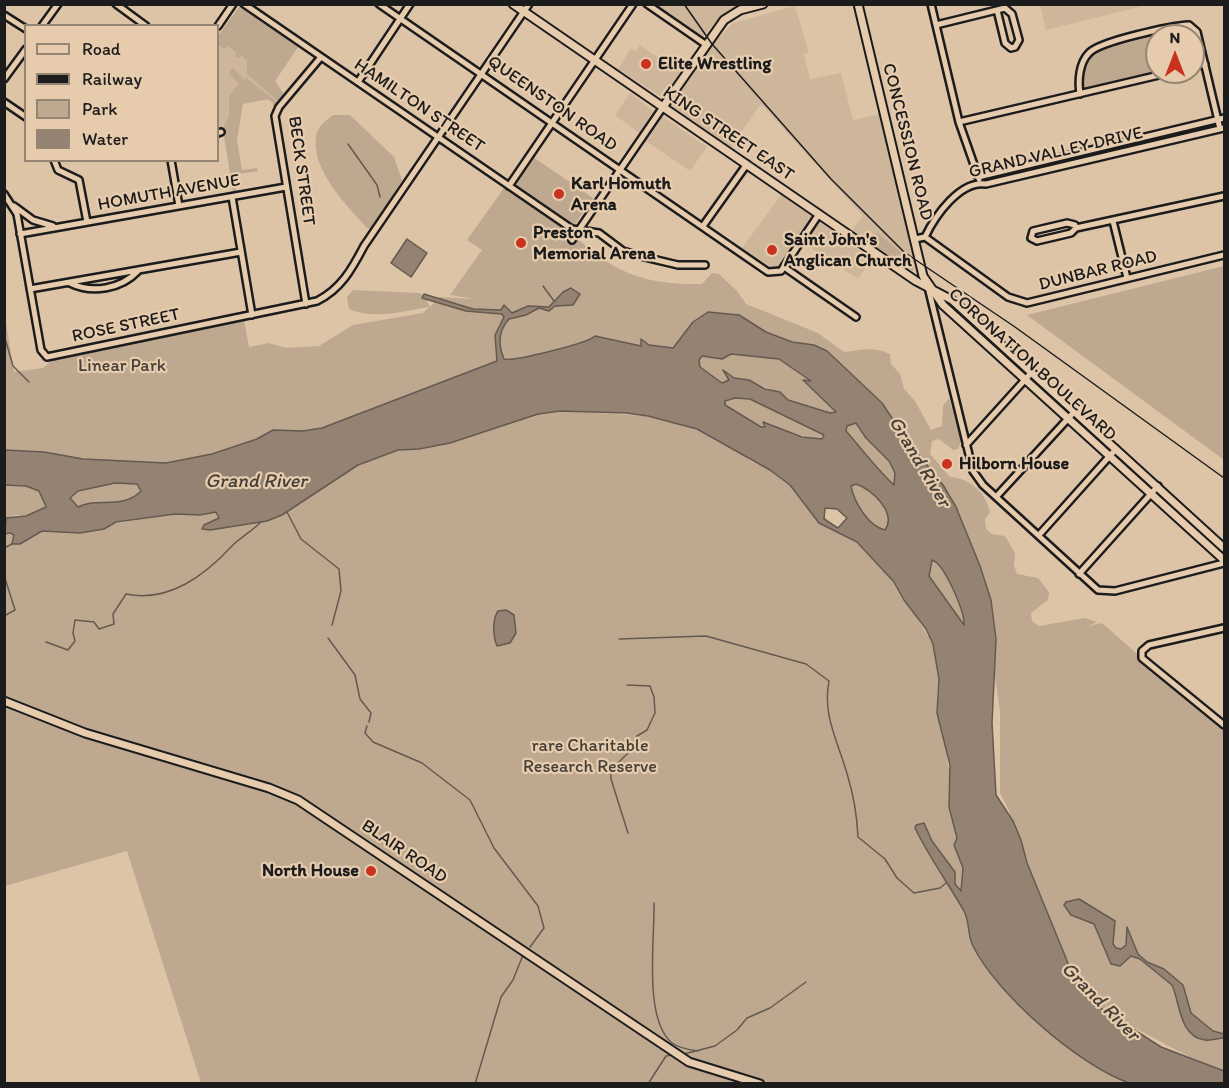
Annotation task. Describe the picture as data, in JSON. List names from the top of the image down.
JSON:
{
  "streets": {
    "main road": [
      "KING STREET EAST",
      "CONCESSION ROAD",
      "CORONATION BOULEVARD",
      "BLAIR ROAD"
    ],
    "street": [
      "QUEENSTON ROAD",
      "HAMILTON STREET",
      "GRAND VALLEY DRIVE",
      "BECK STREET",
      "HOMUTH AVENUE",
      "DUNBAR ROAD",
      "ROSE STREET"
    ]
  },
  "crossings": [
    ["QUEENSTON ROAD", "ROSE STREET"],
    ["HAMILTON STREET", "BECK STREET"],
    ["HAMILTON STREET", "ROSE STREET"],
    ["KING STREET EAST", "CONCESSION ROAD"],
    ["KING STREET EAST", "ROSE STREET"],
    ["KING STREET EAST", "CORONATION BOULEVARD"],
    ["CONCESSION ROAD", "CORONATION BOULEVARD"],
    ["GRAND VALLEY DRIVE", "DUNBAR ROAD"],
    ["BECK STREET", "HOMUTH AVENUE"],
    ["BECK STREET", "ROSE STREET"],
    ["HOMUTH AVENUE", "ROSE STREET"]
  ],
  "water": ["Grand River"],
  "parks": ["Linear Park", "rare Charitable Research Reserve"],
  "places": [
    "Elite Wrestling",
    "Karl Homuth Arena",
    "Preston Memorial Arena",
    "Saint John's Anglican Church",
    "Hilborn House",
    "North House"
  ],
  "legend": [
    "Road",
    "Railway",
    "Park",
    "Water"
  ],
  "north": "top"
}
